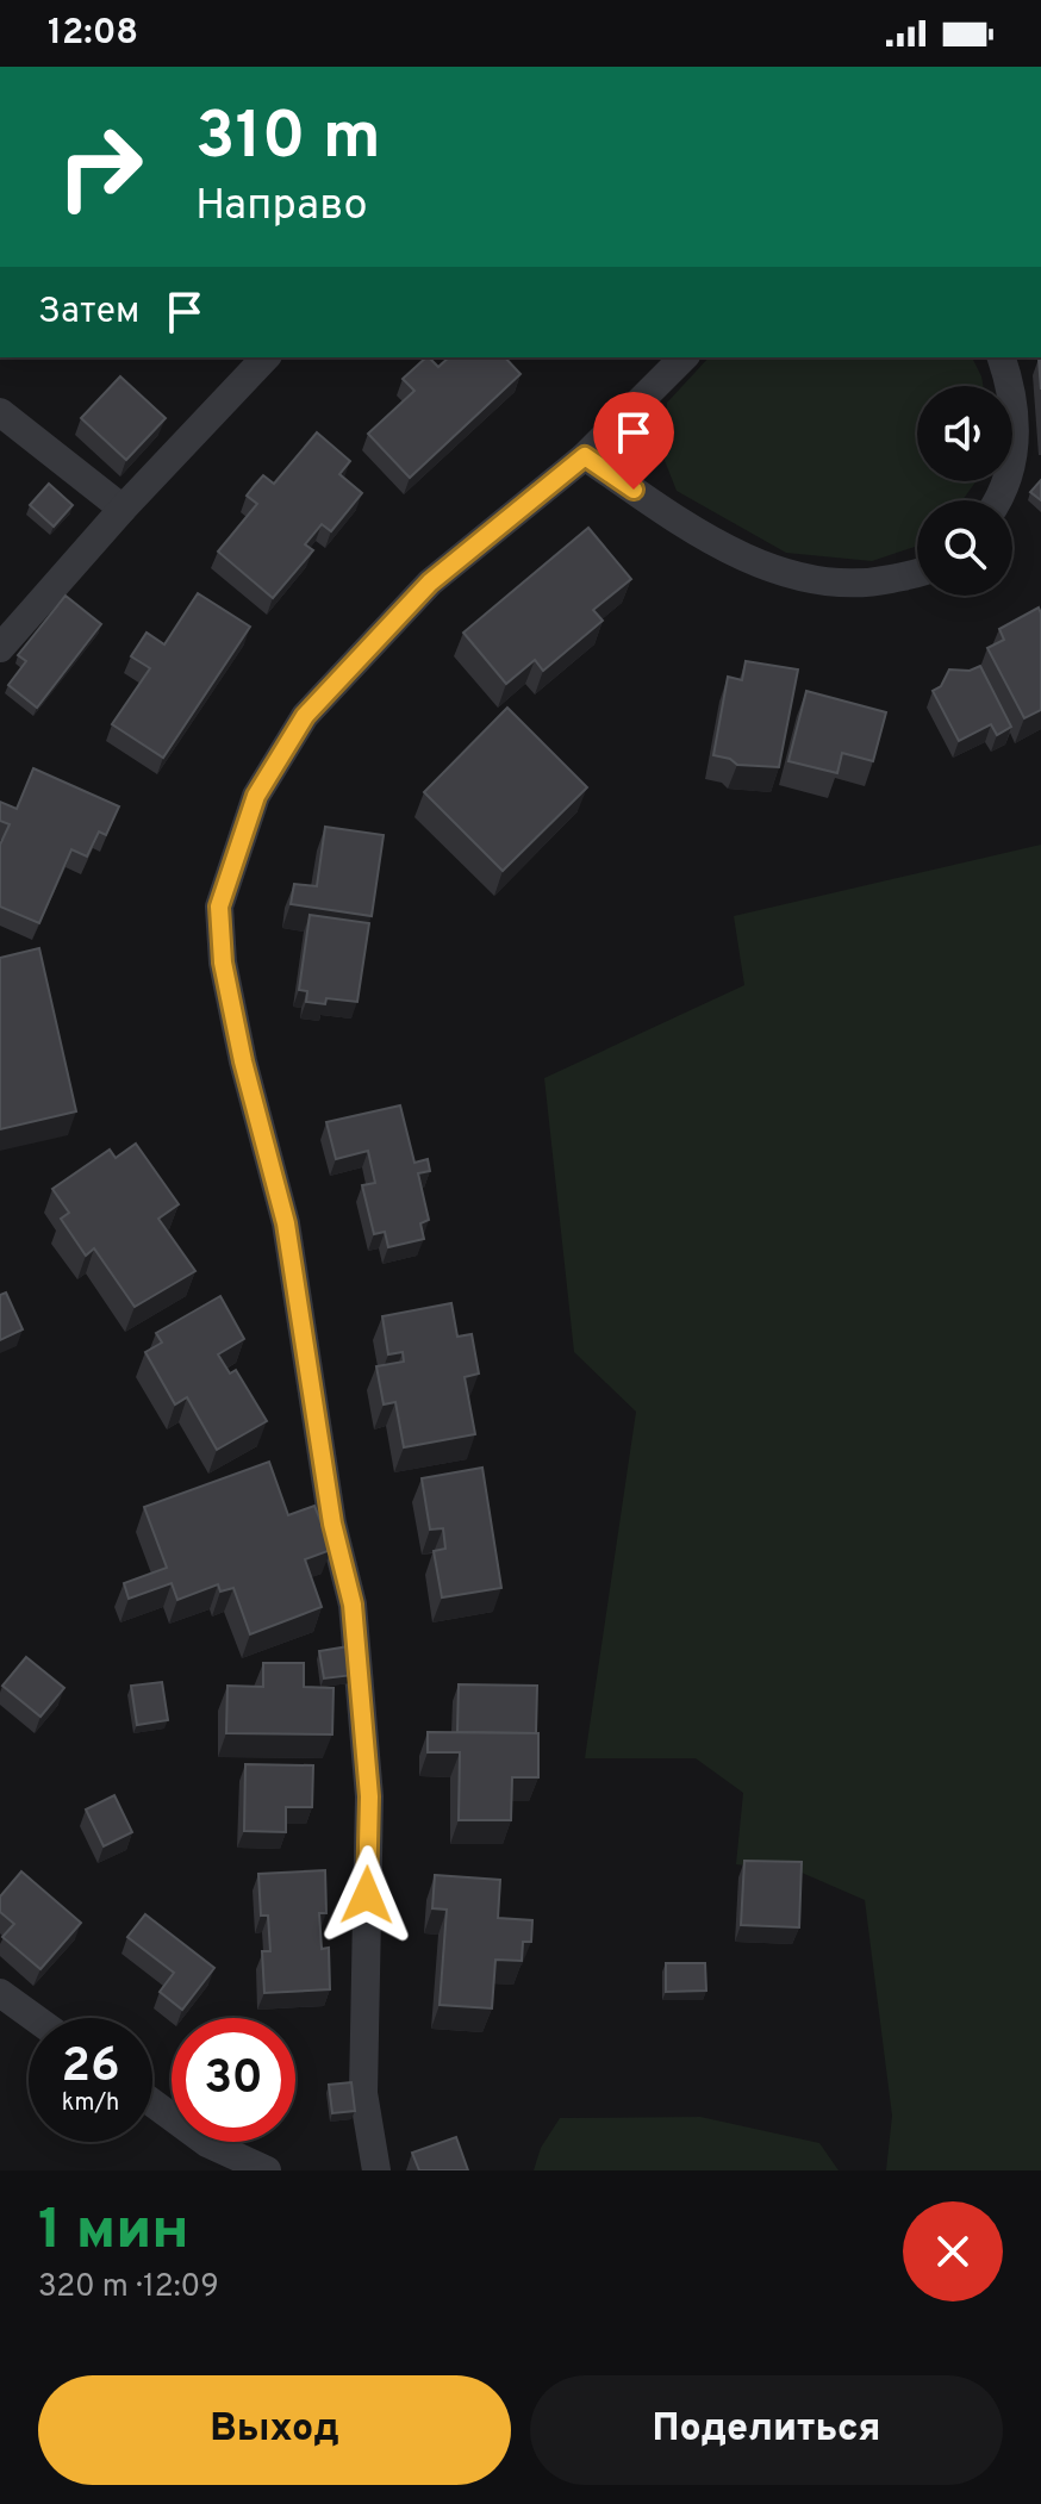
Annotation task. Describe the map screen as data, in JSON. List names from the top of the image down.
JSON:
{
  "page": {
    "status": "12:08",
    "turn": ["310 m", "Направо"],
    "then": "Затем",
    "speed": "26 km/h",
    "limit": "30",
    "heading": ["1 мин", "320 m · 12:09"],
    "buttons": ["Выход", "Поделиться"]
  }
}
